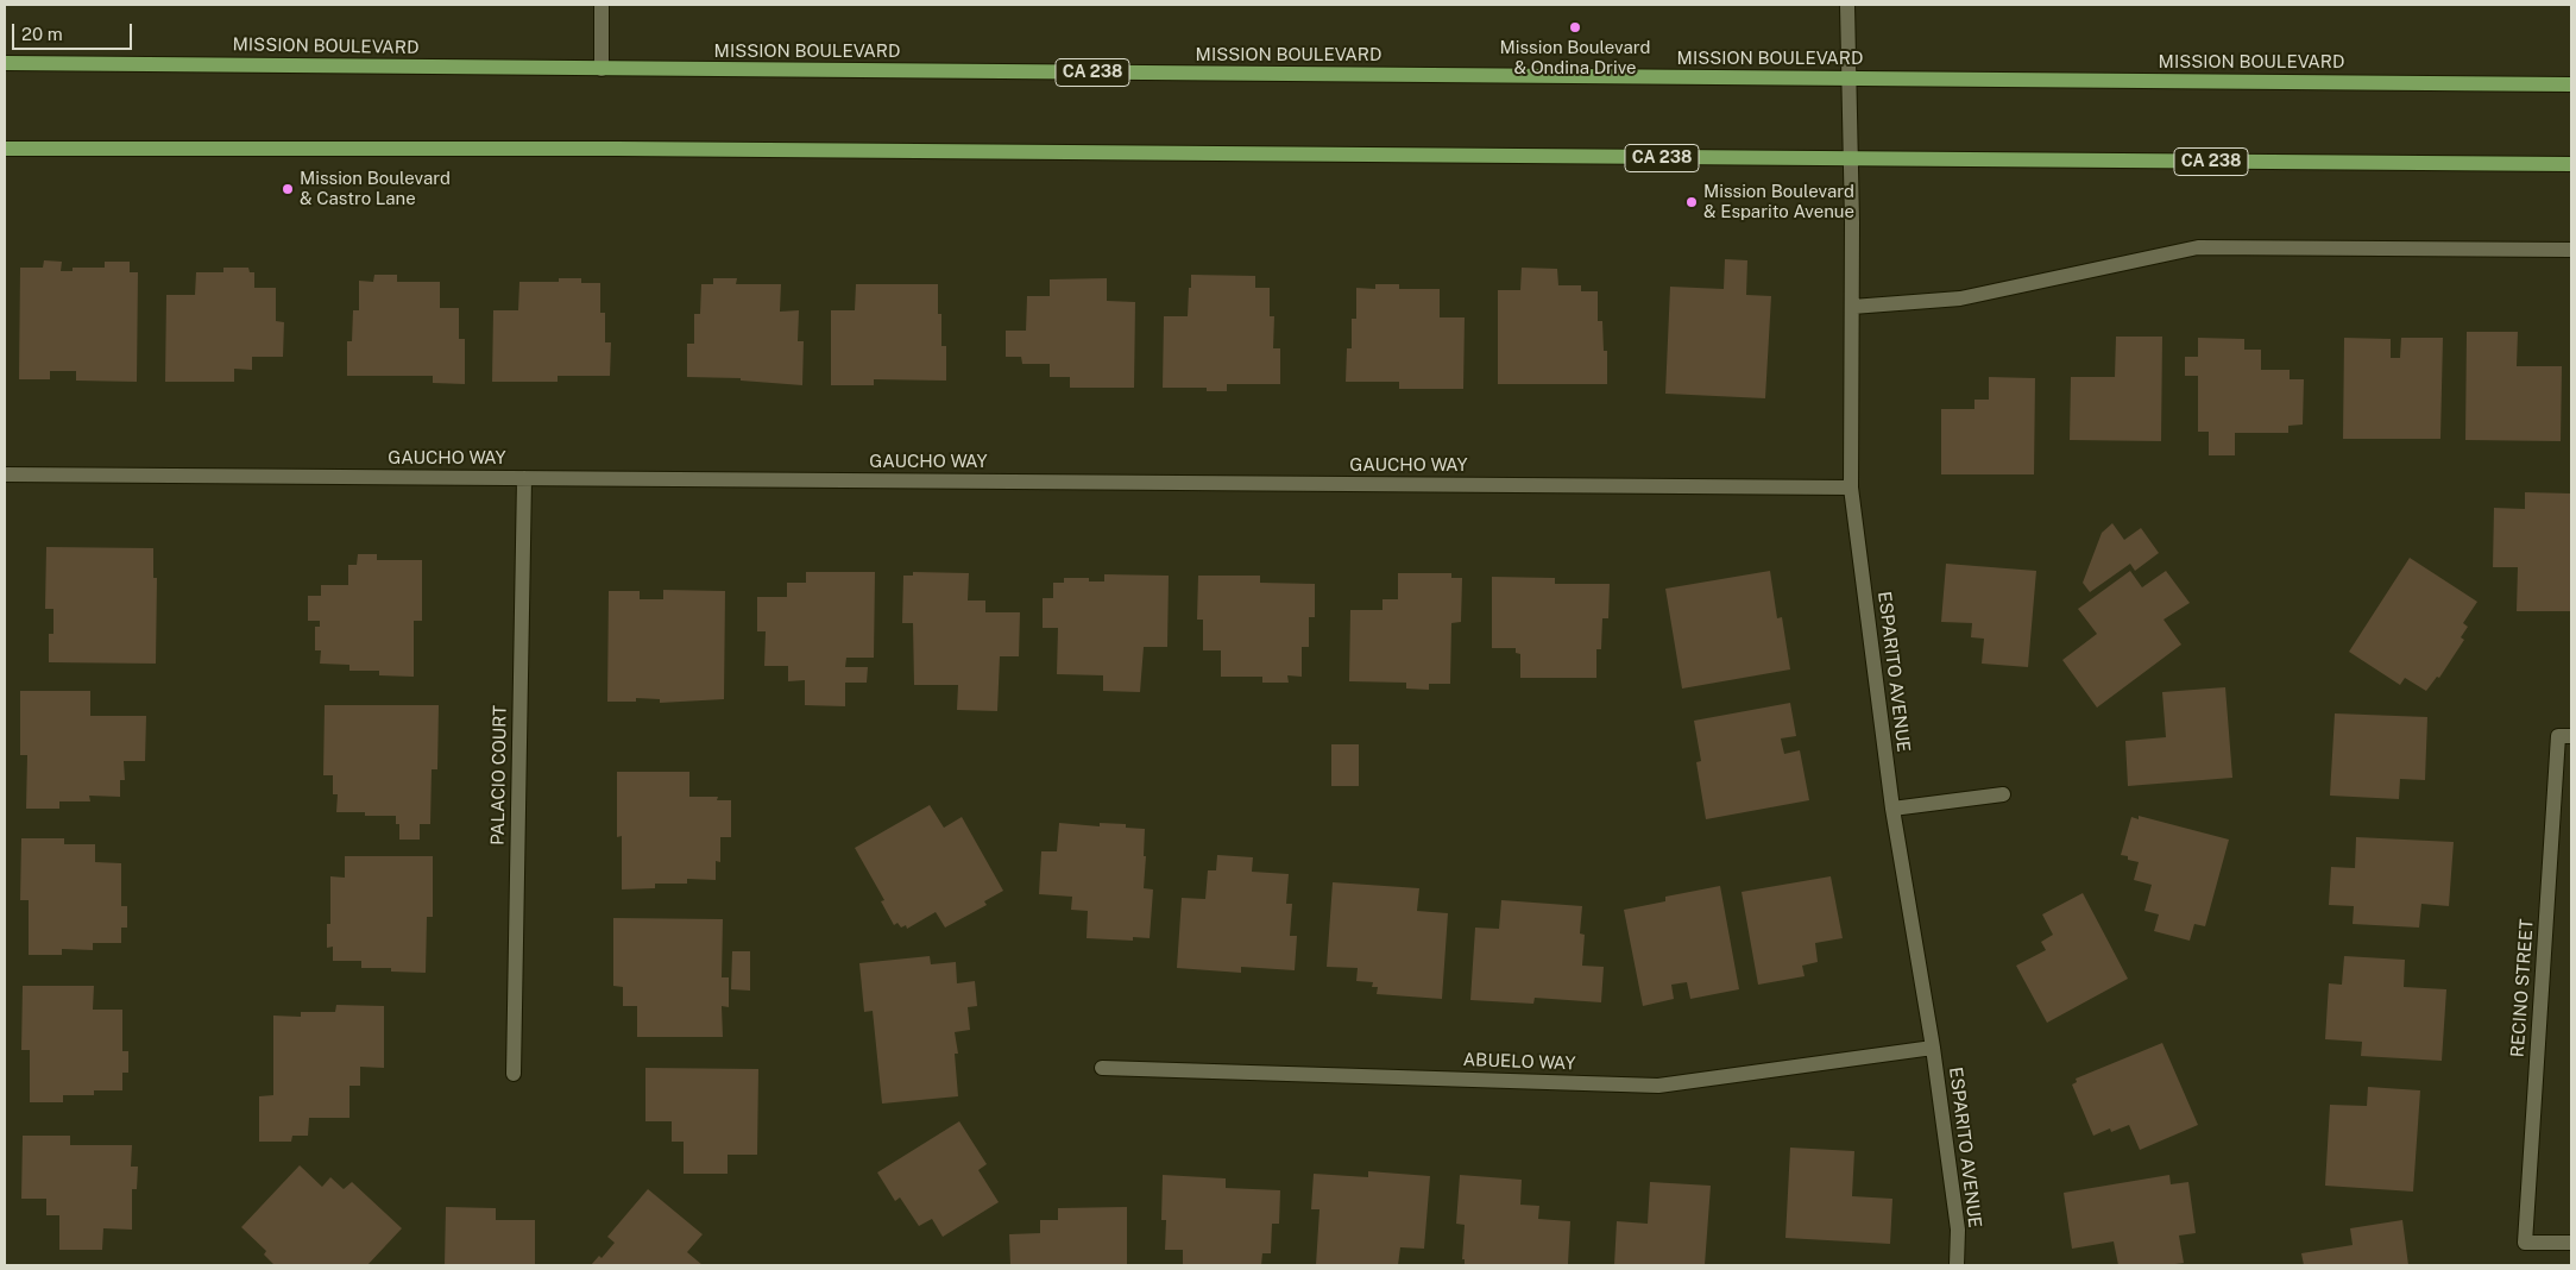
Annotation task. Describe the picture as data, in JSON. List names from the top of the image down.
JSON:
{
  "streets": {
    "main road": ["MISSION BOULEVARD", "CA 238"],
    "street": [
      "GAUCHO WAY",
      "ESPARITO AVENUE",
      "PALACIO COURT",
      "RECINO STREET",
      "ABUELO WAY"
    ]
  },
  "crossings": [
    ["MISSION BOULEVARD", "ESPARITO AVENUE"],
    ["CA 238", "ESPARITO AVENUE"],
    ["GAUCHO WAY", "ESPARITO AVENUE"],
    ["GAUCHO WAY", "PALACIO COURT"],
    ["ESPARITO AVENUE", "ABUELO WAY"]
  ],
  "places": ["Mission Boulevard & Ondina Drive", "Mission Boulevard & Castro Lane", "Mission Boulevard & Esparito Avenue"],
  "scale_bar": "20 m"
}
